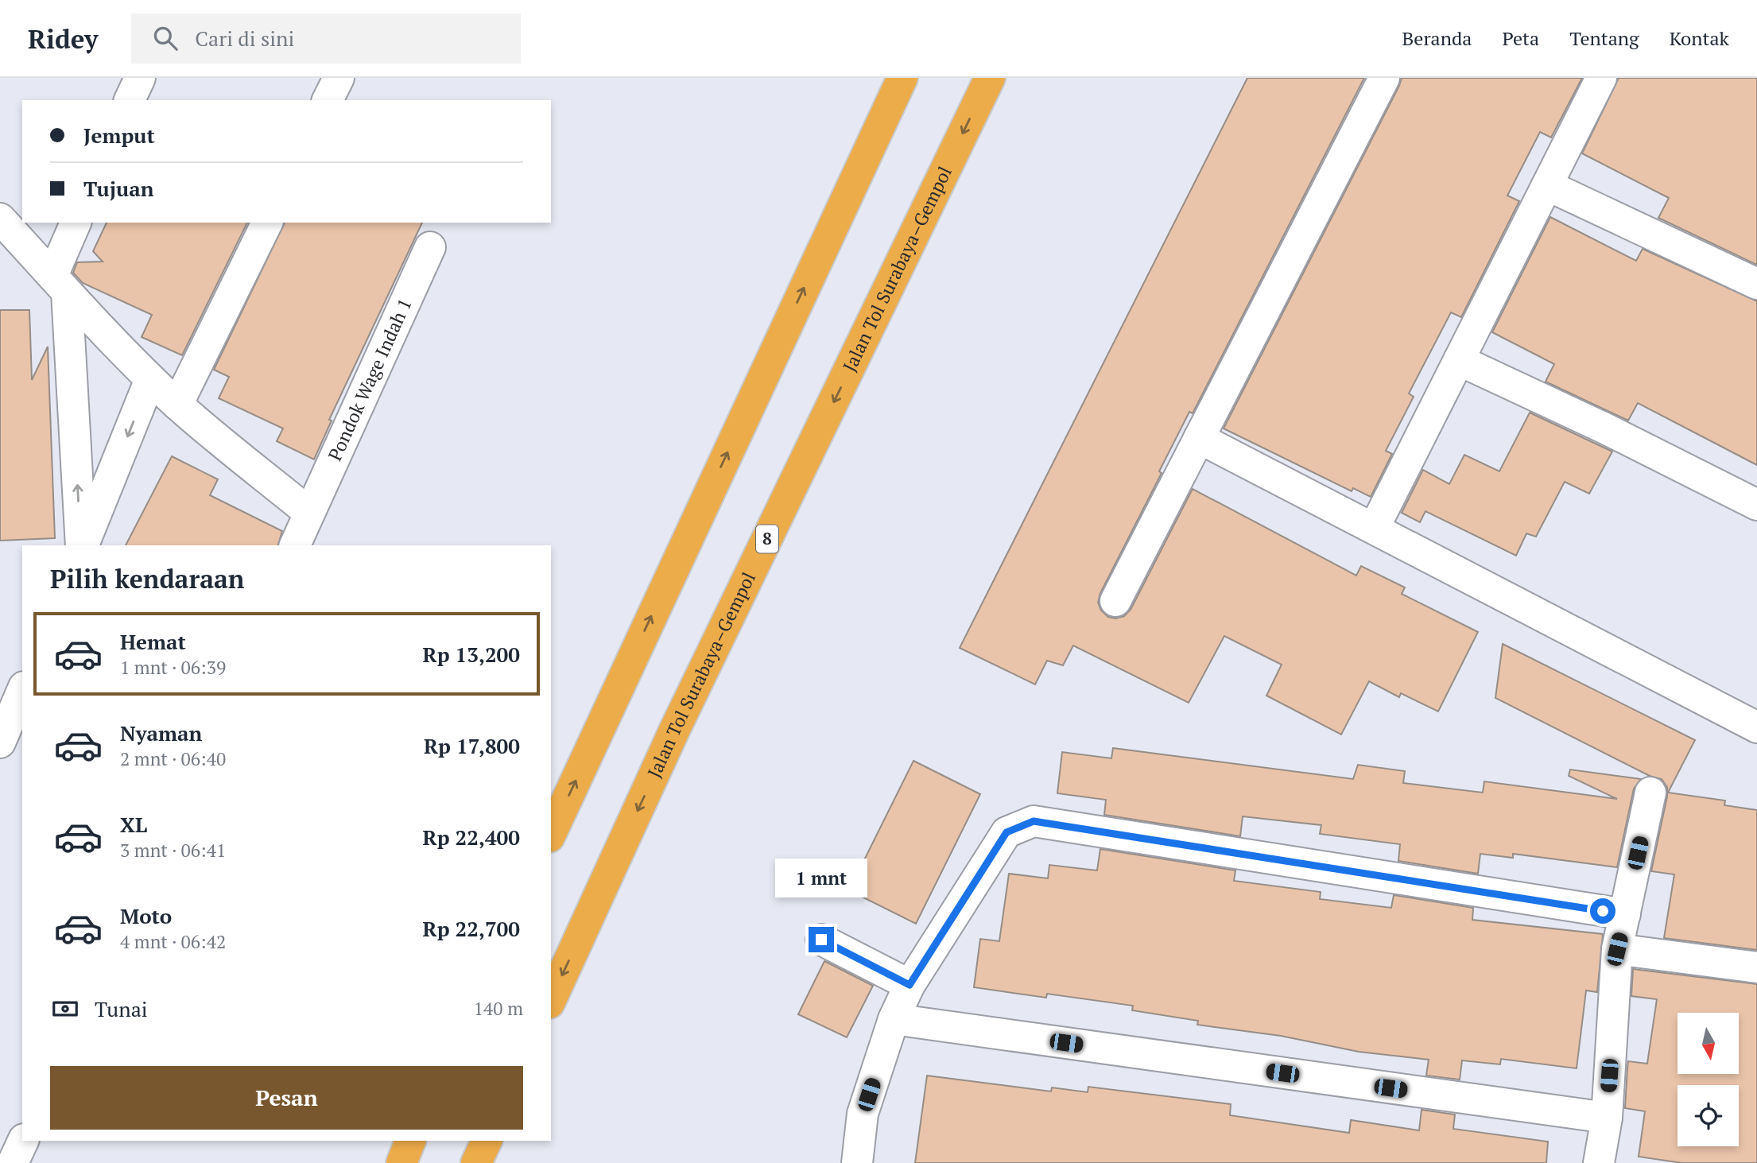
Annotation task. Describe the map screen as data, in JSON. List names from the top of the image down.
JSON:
{
  "streets": {
    "highway": ["Jalan Tol Surabaya–Gempol", "8"],
    "street": ["Pondok Wage Indah 1"]
  },
  "north": "bottom",
  "page": {
    "header": "Ridey",
    "search": "Cari di sini",
    "nav": [
      "Beranda",
      "Peta",
      "Tentang",
      "Kontak"
    ],
    "banner": ["Jemput", "Tujuan"],
    "heading": "Pilih kendaraan",
    "list": [
      {
        "name": "Hemat",
        "note": "1 mnt · 06:39",
        "value": "Rp 13,200"
      },
      {
        "name": "Nyaman",
        "note": "2 mnt · 06:40",
        "value": "Rp 17,800"
      },
      {
        "name": "XL",
        "note": "3 mnt · 06:41",
        "value": "Rp 22,400"
      },
      {
        "name": "Moto",
        "note": "4 mnt · 06:42",
        "value": "Rp 22,700"
      }
    ],
    "bubble": "1 mnt",
    "pay": ["Tunai", "140 m"],
    "buttons": "Pesan"
  }
}
